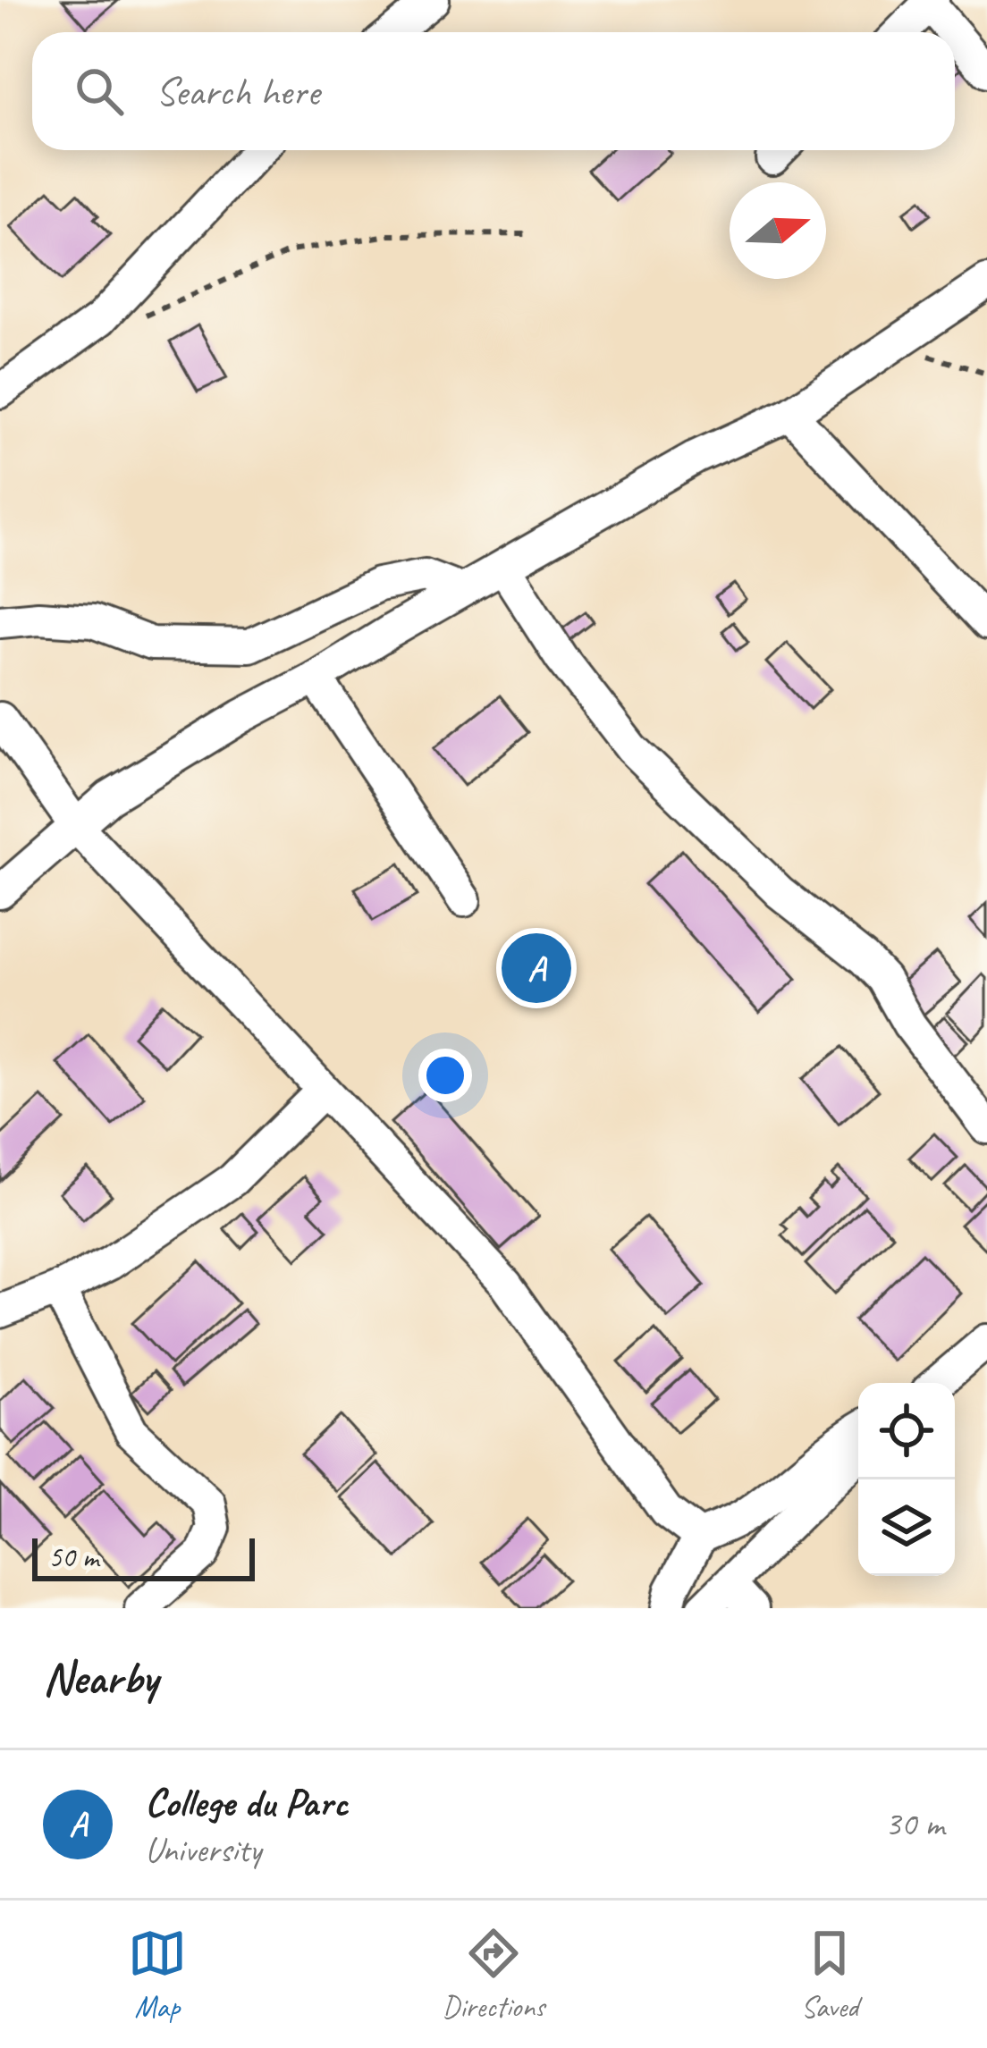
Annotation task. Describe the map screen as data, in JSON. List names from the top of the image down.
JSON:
{
  "scale_bar": "50 m",
  "north": "right",
  "page": {
    "search": "Search here",
    "pins": "A",
    "scale": "50 m",
    "heading": "Nearby",
    "list": [
      {
        "mark": "A",
        "name": "College du Parc",
        "note": "University",
        "value": "30 m"
      }
    ],
    "nav": ["Map", "Directions", "Saved"]
  }
}
